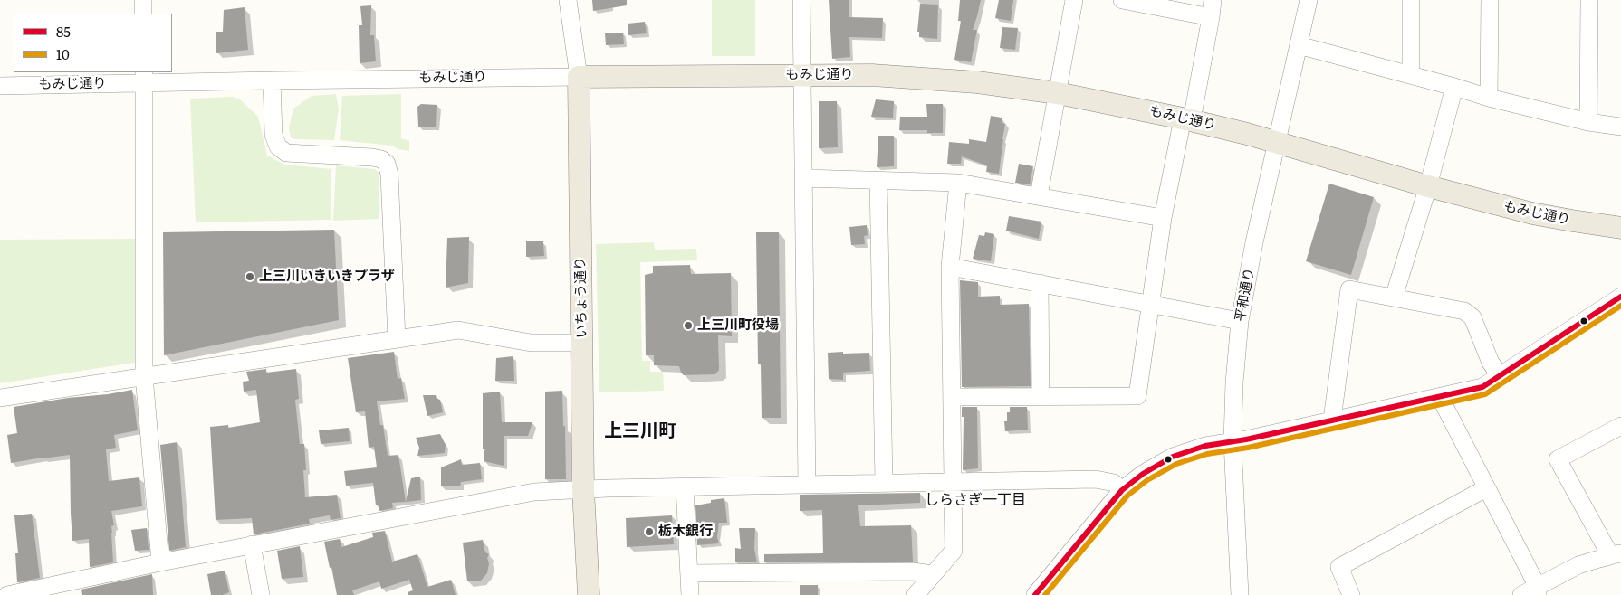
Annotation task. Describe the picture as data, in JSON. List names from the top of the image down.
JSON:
{
  "streets": {
    "main road": ["もみじ通り", "いちょう通り"],
    "street": ["平和通り"]
  },
  "crossings": [
    ["もみじ通り", "平和通り"],
    ["もみじ通り", "いちょう通り"]
  ],
  "districts": ["上三川町", "しらさぎ一丁目"],
  "places": ["上三川いきいきプラザ", "上三川町役場", "栃木銀行"],
  "lines": ["transit line 85", "transit line 10"],
  "legend": ["85", "10"]
}
